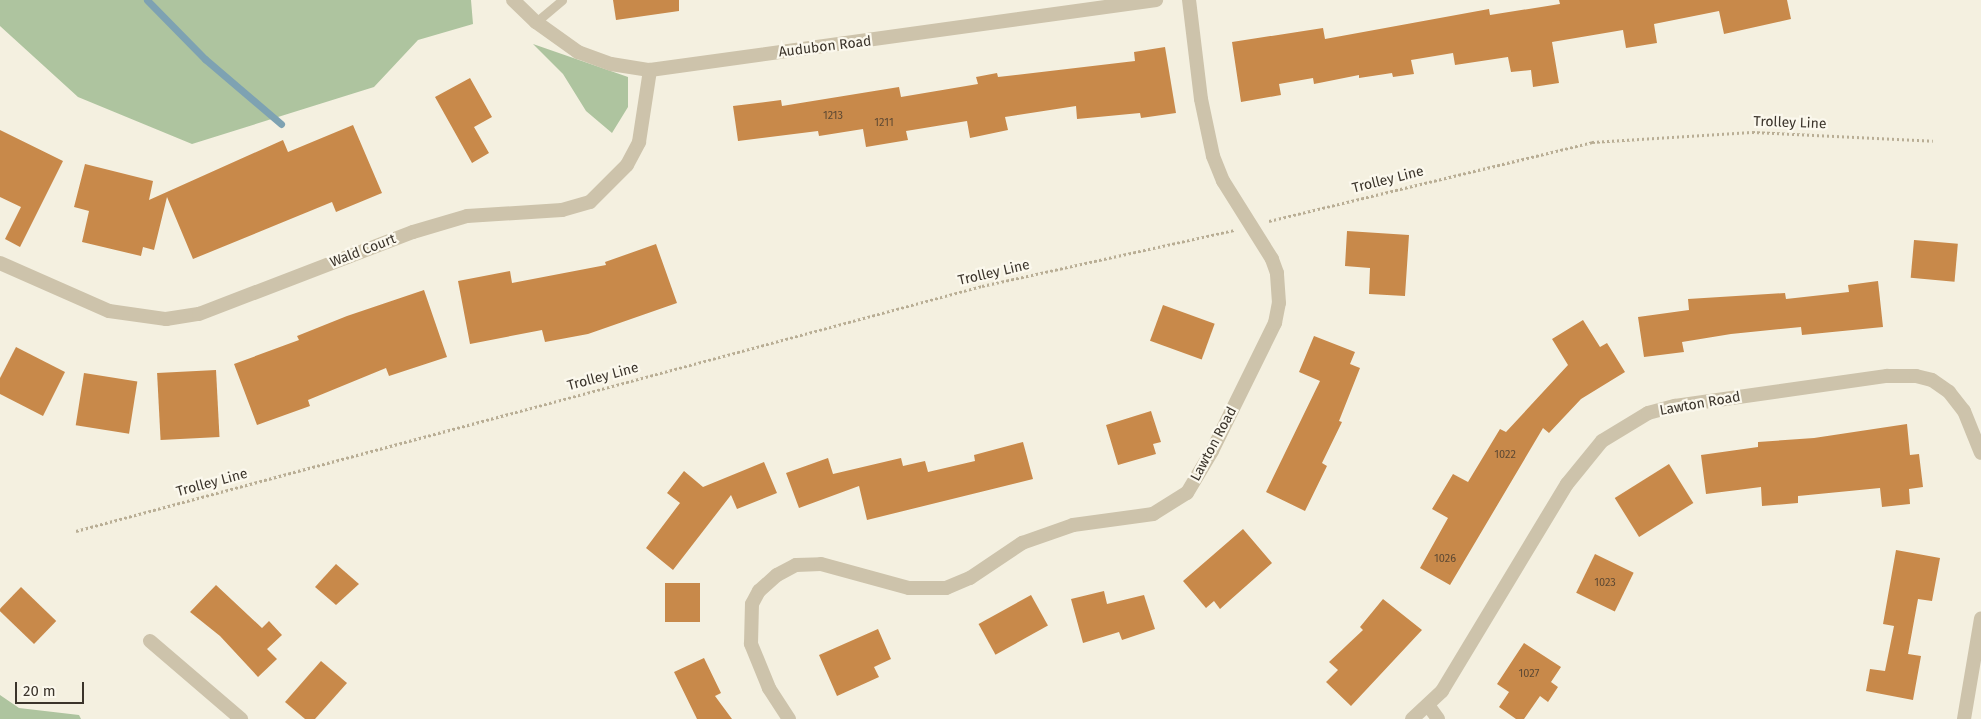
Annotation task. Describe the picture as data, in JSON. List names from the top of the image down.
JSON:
{
  "streets": {
    "street": ["Audubon Road", "Wald Court", "Lawton Road"],
    "path": ["Trolley Line"]
  },
  "crossings": [
    ["Audubon Road", "Wald Court"],
    ["Trolley Line", "Lawton Road"]
  ],
  "house_numbers": [
    "1213",
    "1211",
    "1022",
    "1026",
    "1023",
    "1027"
  ],
  "scale_bar": "20 m"
}
